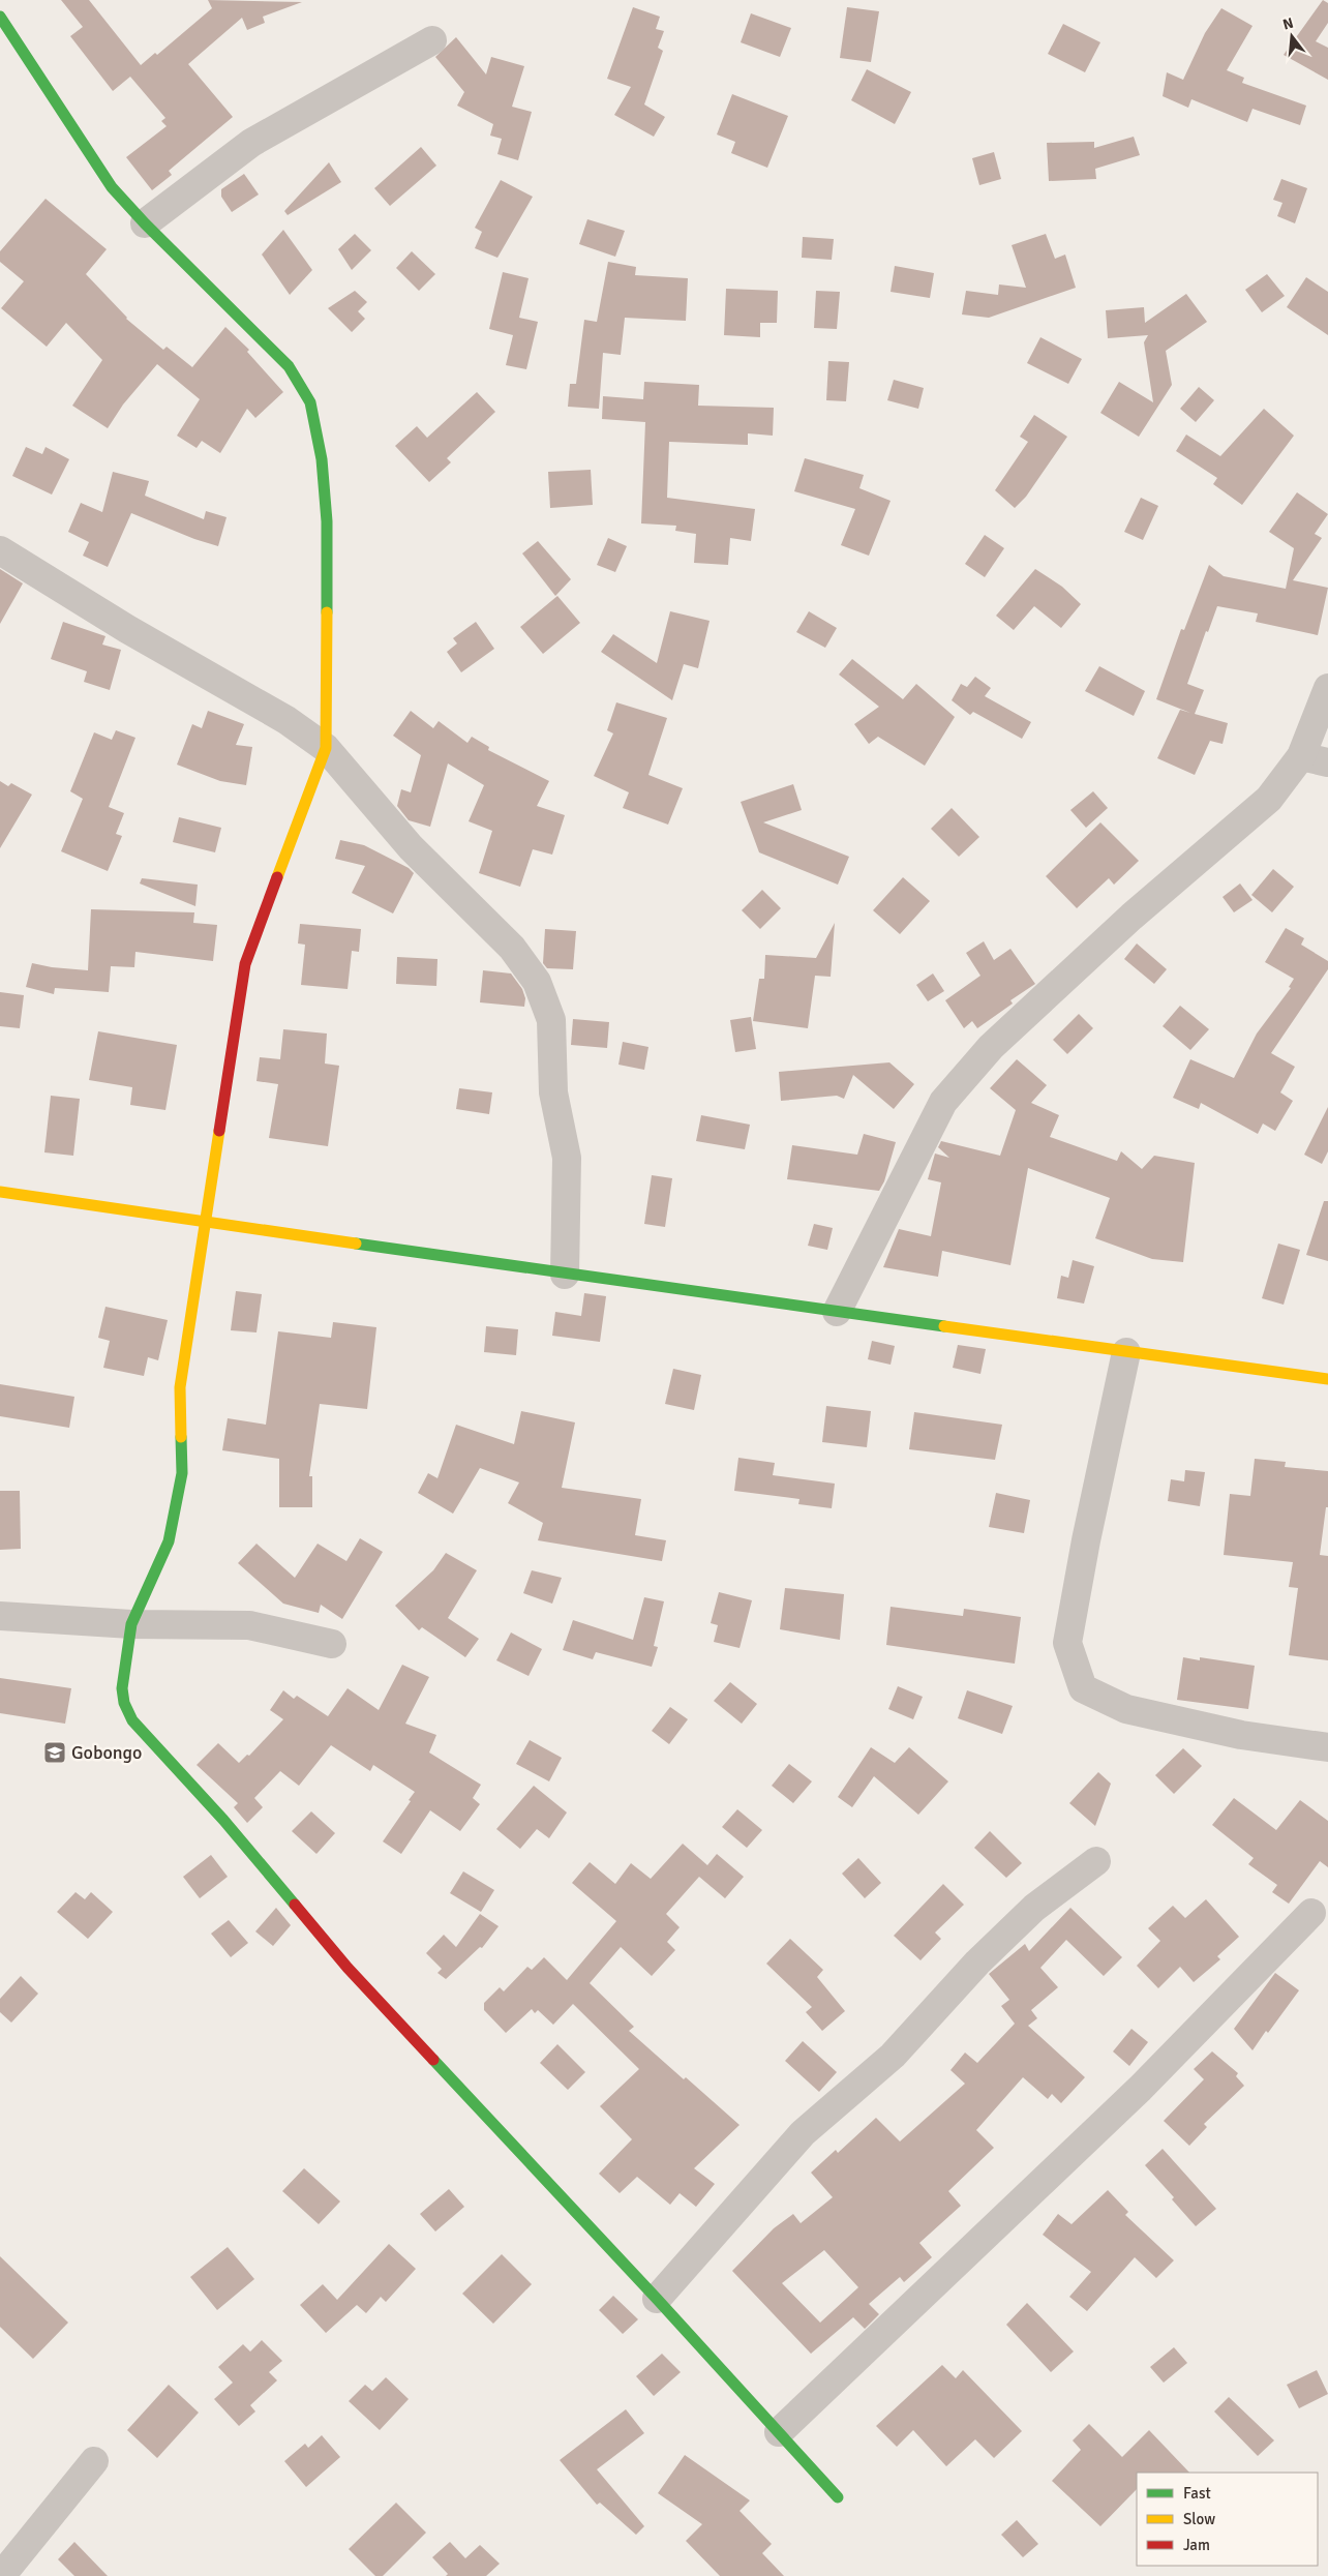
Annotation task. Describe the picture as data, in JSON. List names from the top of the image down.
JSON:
{
  "places": {
    "school or university": ["Gobongo"]
  },
  "legend": ["Fast", "Slow", "Jam"],
  "north": "top"
}
